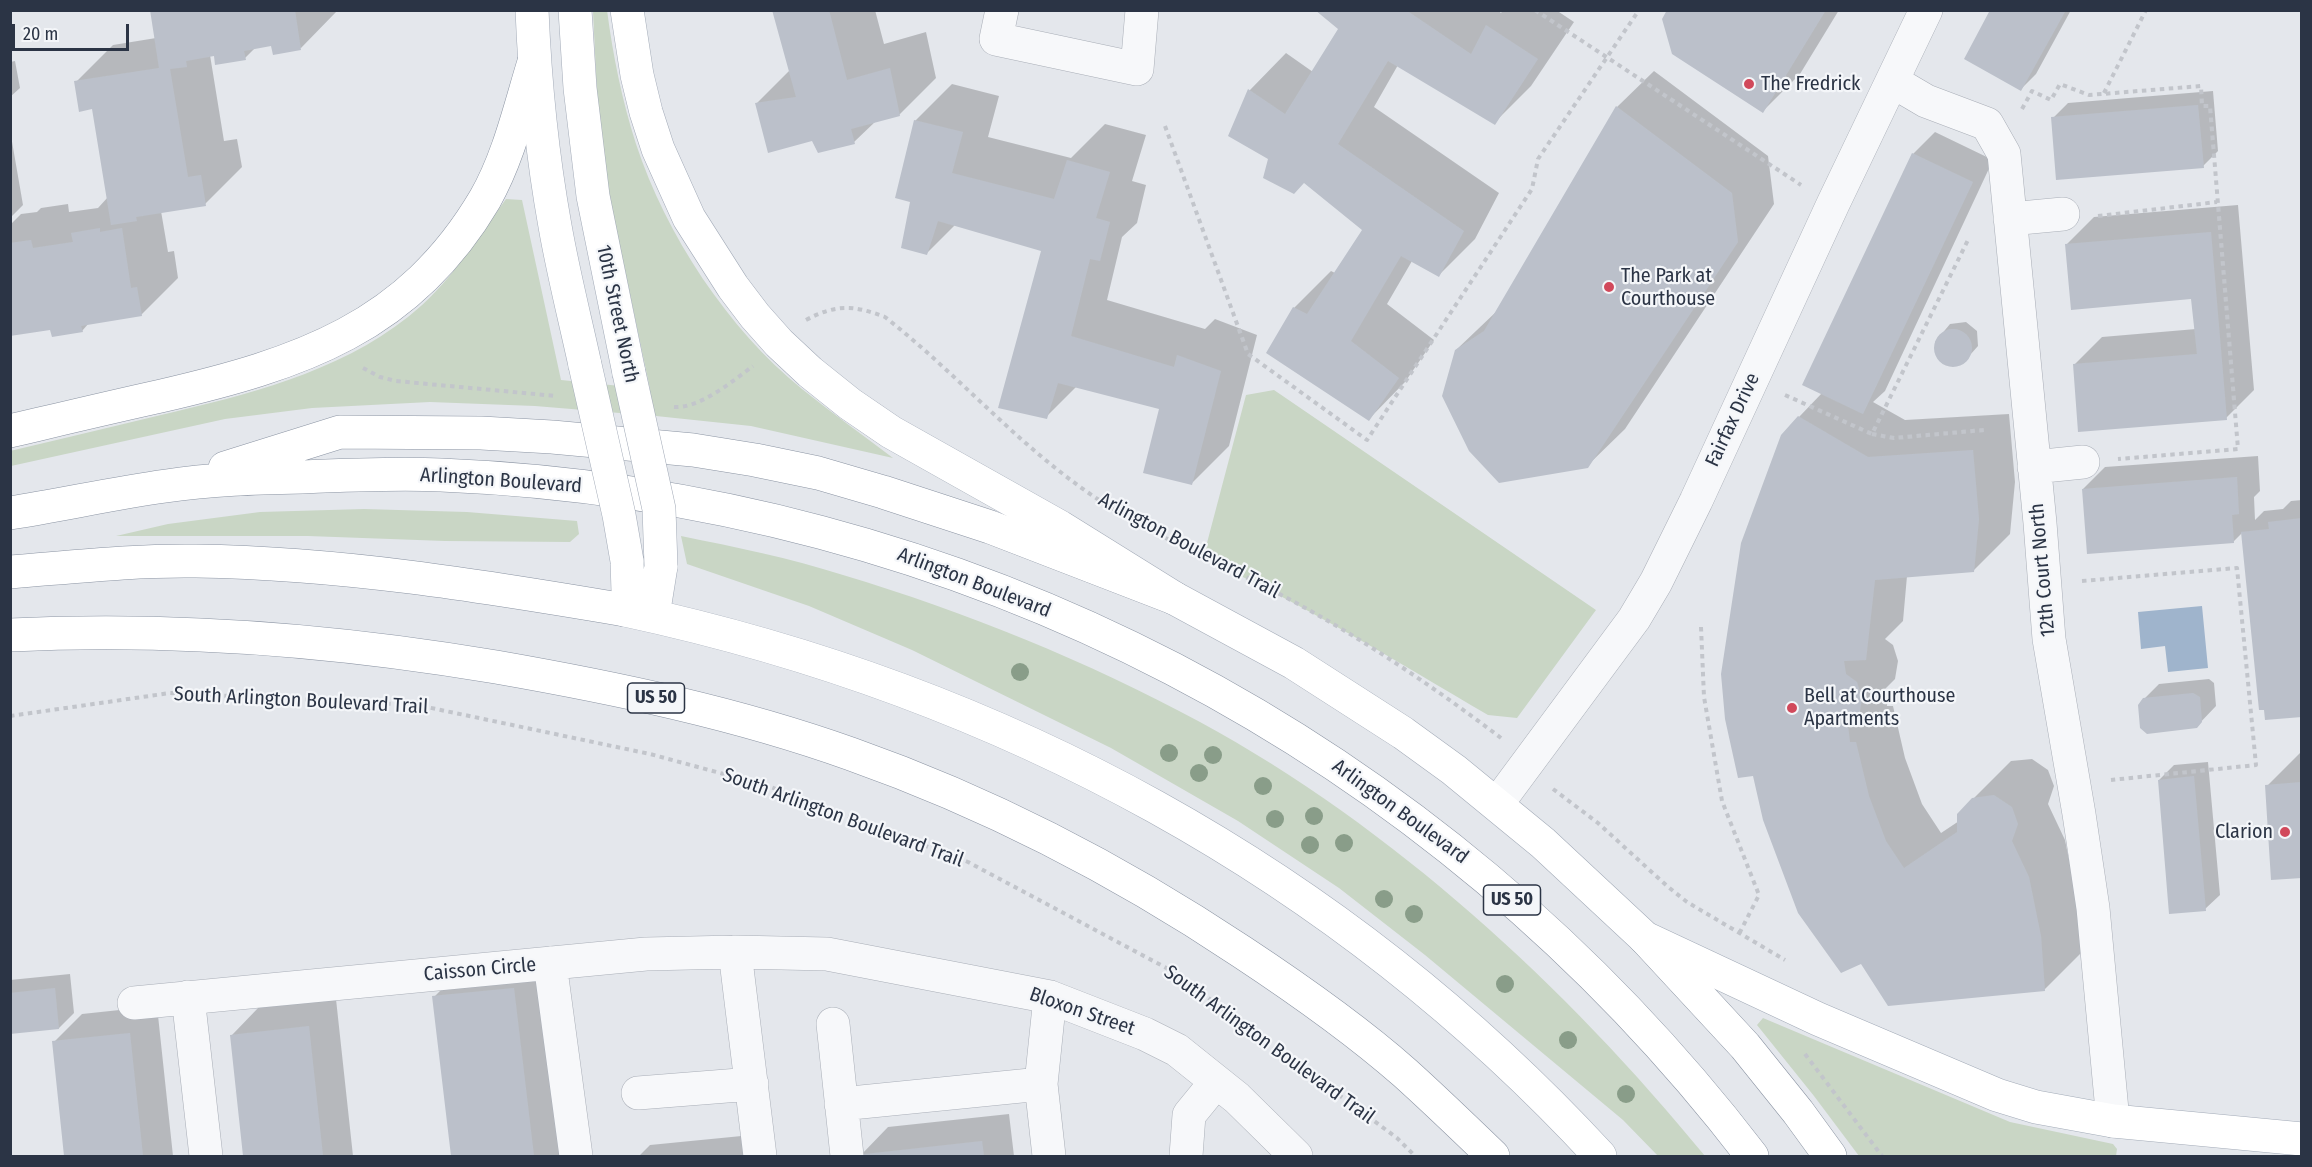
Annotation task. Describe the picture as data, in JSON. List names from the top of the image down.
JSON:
{
  "streets": {
    "main road": ["10th Street North", "Arlington Boulevard", "US 50"],
    "street": [
      "Fairfax Drive",
      "12th Court North",
      "Caisson Circle",
      "Bloxon Street"
    ],
    "path": ["Arlington Boulevard Trail", "South Arlington Boulevard Trail"]
  },
  "crossings": [
    ["Fairfax Drive", "12th Court North"],
    ["Caisson Circle", "Bloxon Street"]
  ],
  "places": [
    "The Fredrick",
    "The Park at Courthouse",
    "Bell at Courthouse Apartments",
    "Clarion"
  ],
  "scale_bar": "20 m"
}
